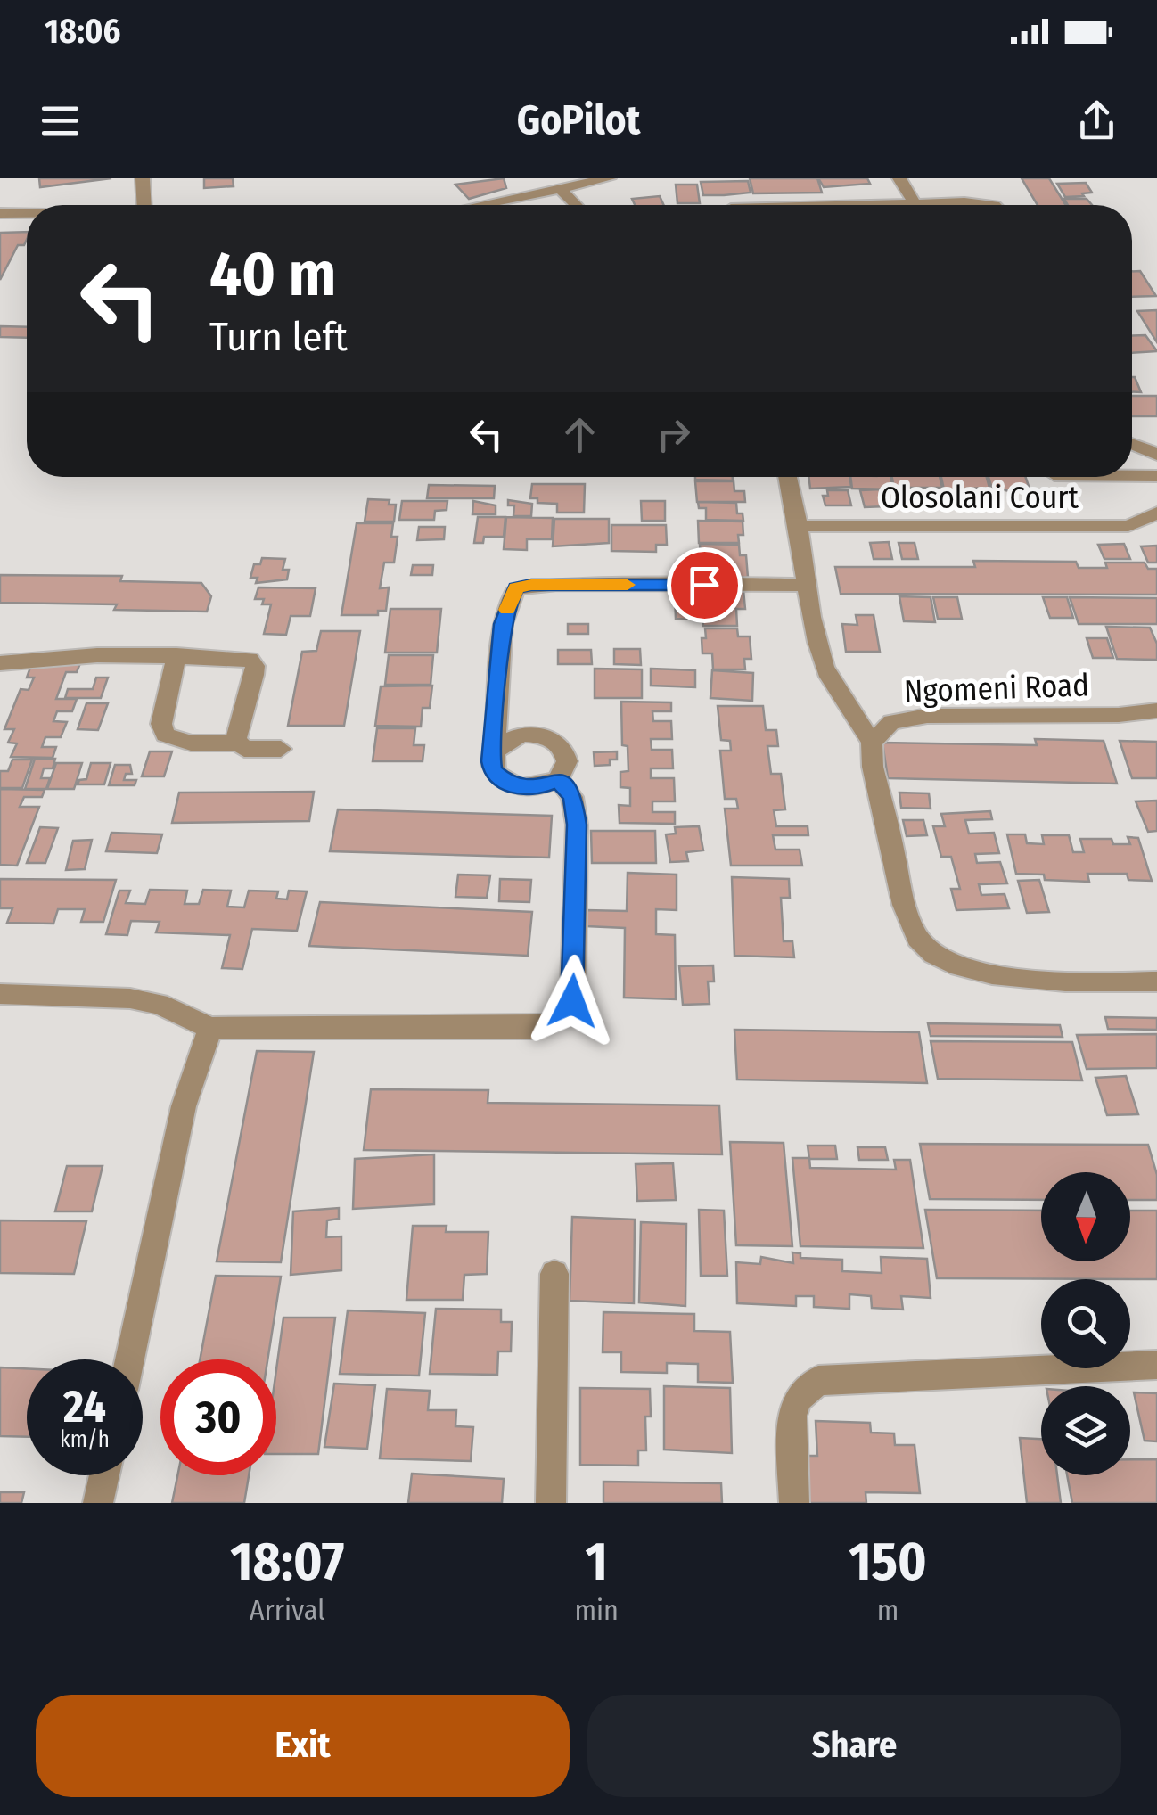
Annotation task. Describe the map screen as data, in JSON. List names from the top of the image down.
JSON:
{
  "streets": {
    "street": ["Olosolani Court", "Ngomeni Road"]
  },
  "north": "bottom",
  "page": {
    "status": "18:06",
    "header": "GoPilot",
    "turn": ["40 m", "Turn left"],
    "speed": "24 km/h",
    "limit": "30",
    "eta": [
      "18:07",
      "Arrival",
      "1",
      "min",
      "150",
      "m"
    ],
    "buttons": ["Exit", "Share"]
  }
}
